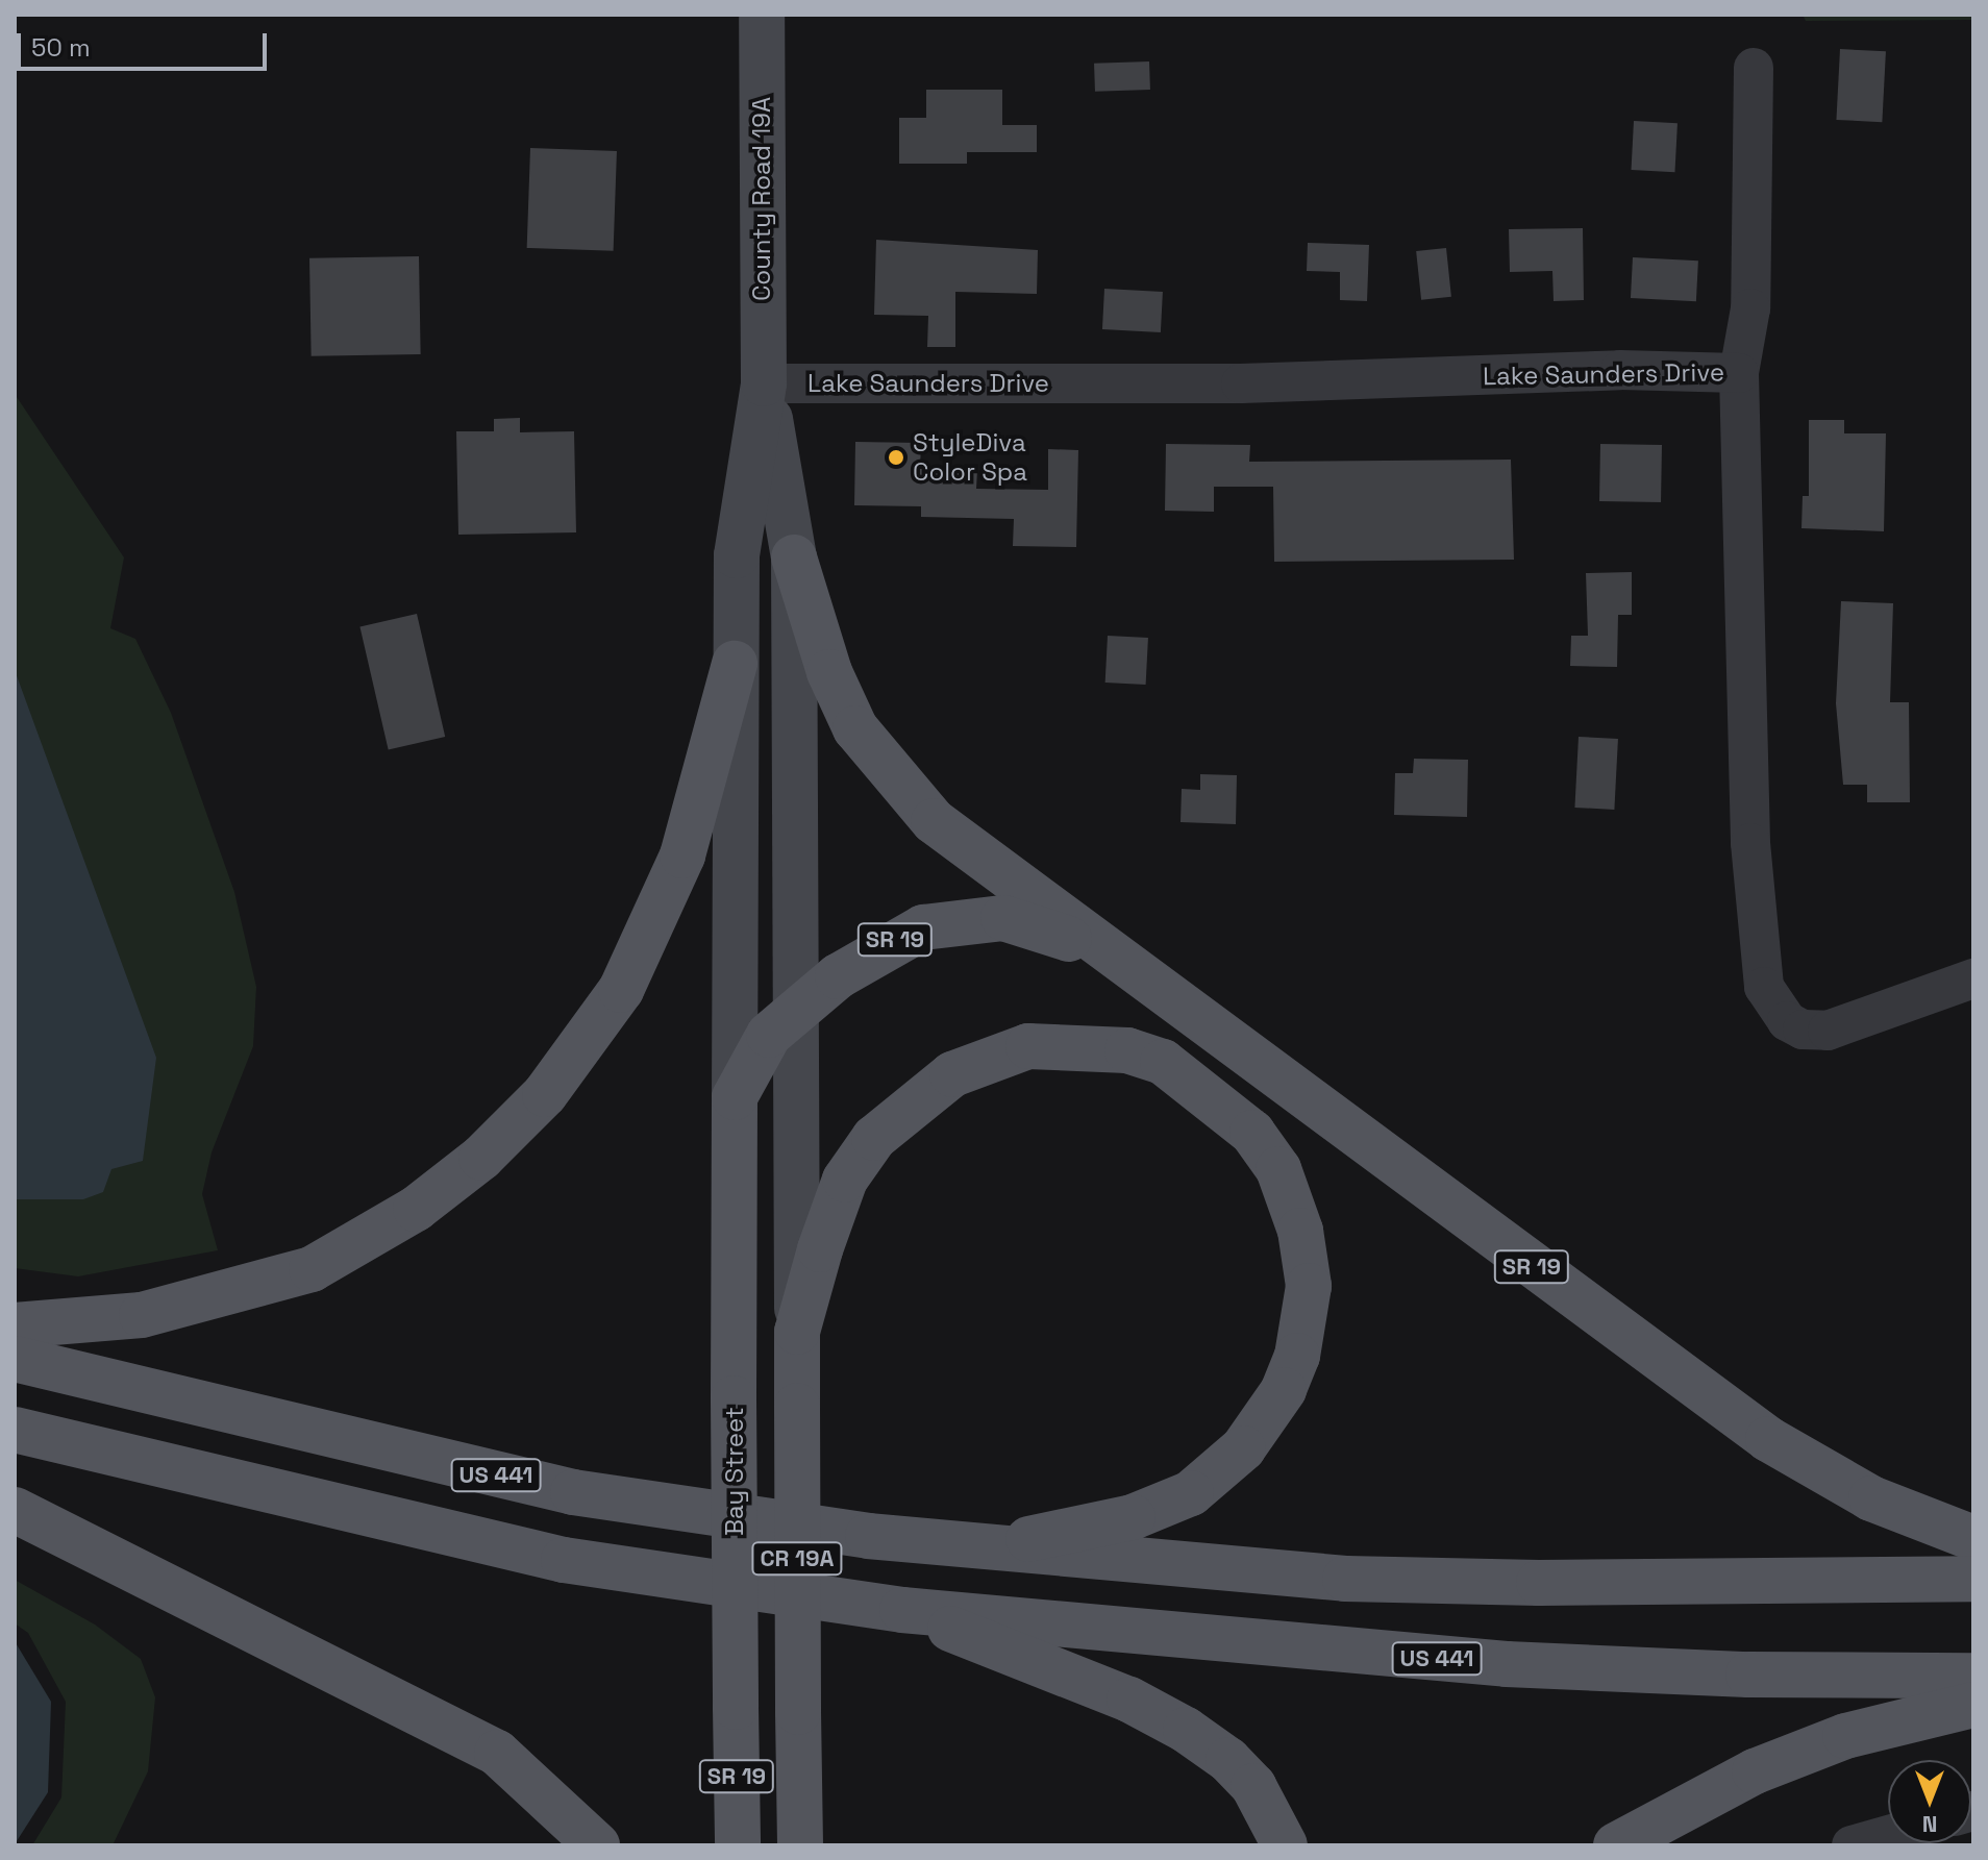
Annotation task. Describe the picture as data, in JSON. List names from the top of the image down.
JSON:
{
  "streets": {
    "main road": [
      "County Road 19A",
      "SR 19",
      "Bay Street",
      "US 441",
      "CR 19A"
    ],
    "street": ["Lake Saunders Drive"]
  },
  "crossings": [
    ["County Road 19A", "Lake Saunders Drive"],
    ["County Road 19A", "CR 19A"],
    ["Lake Saunders Drive", "CR 19A"],
    ["SR 19", "Bay Street"],
    ["SR 19", "CR 19A"],
    ["Bay Street", "CR 19A"]
  ],
  "places": ["StyleDiva Color Spa"],
  "scale_bar": "50 m",
  "north": "bottom"
}
